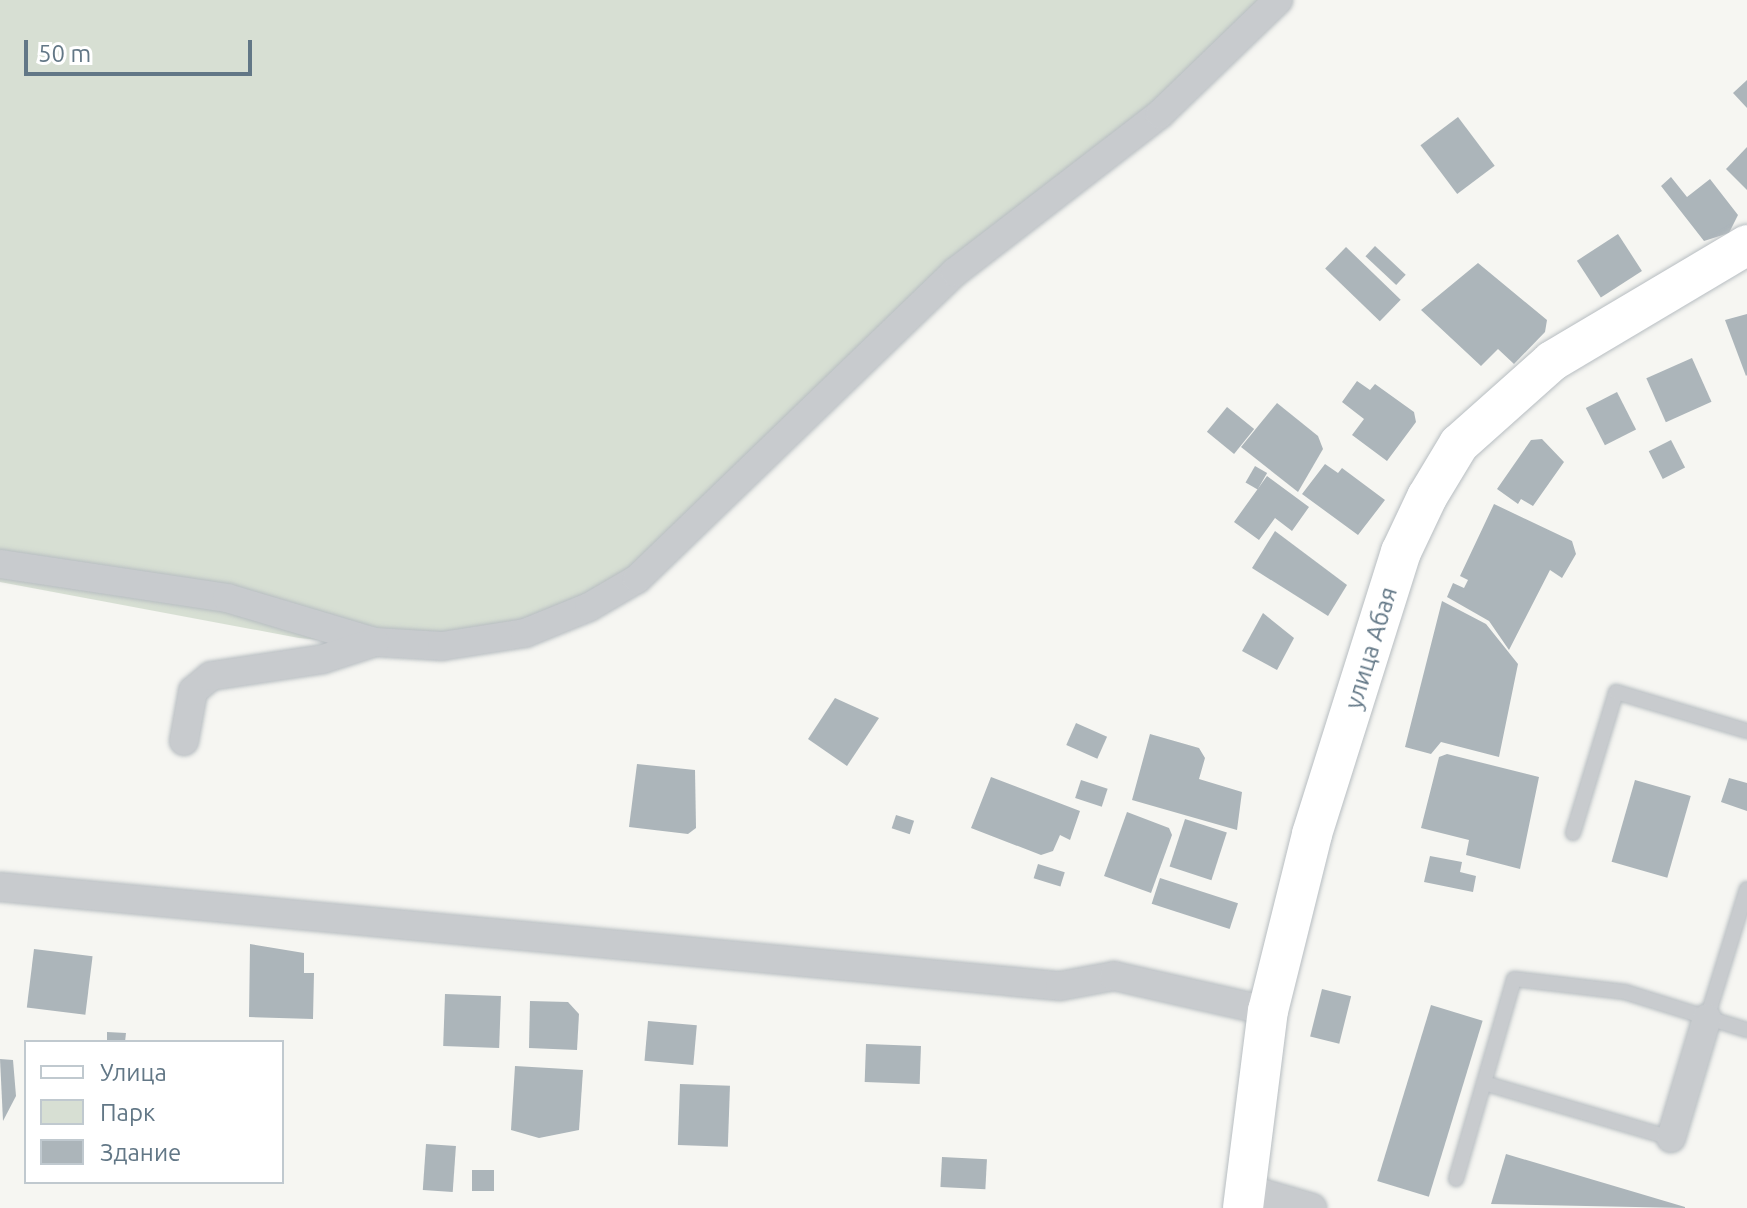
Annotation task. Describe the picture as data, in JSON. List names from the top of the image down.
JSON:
{
  "streets": {
    "main road": ["улица Абая"]
  },
  "legend": ["Улица", "Парк", "Здание"],
  "scale_bar": "50 m"
}
